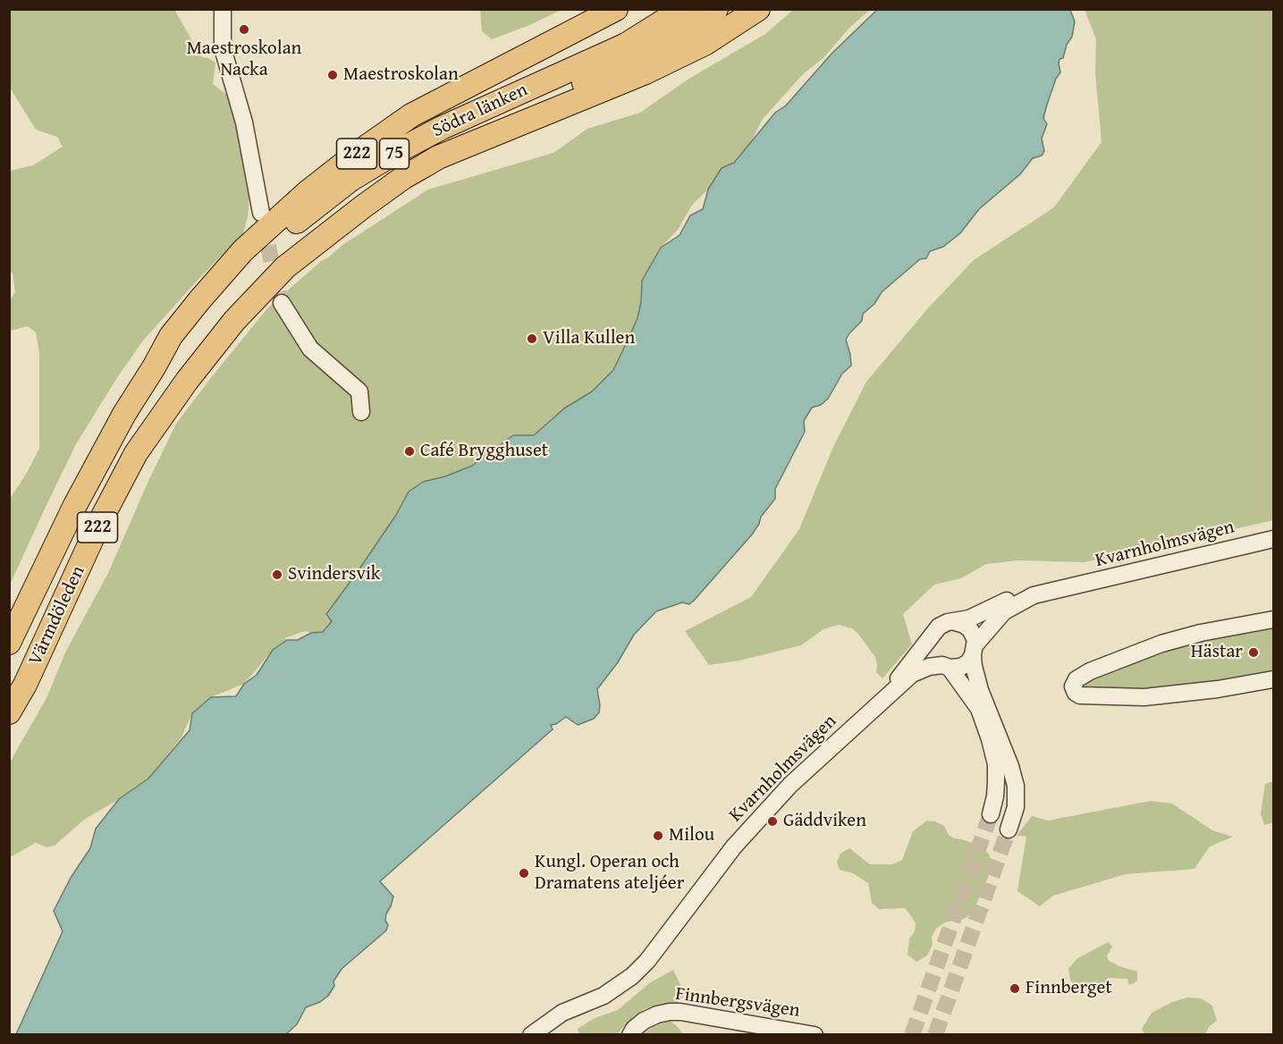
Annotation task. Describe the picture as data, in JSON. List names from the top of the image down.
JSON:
{
  "streets": {
    "highway": [
      "Södra länken",
      "222",
      "75",
      "Värmdöleden"
    ],
    "street": ["Kvarnholmsvägen", "Finnbergsvägen"]
  },
  "crossings": [
    ["Södra länken", "222"],
    ["Södra länken", "Värmdöleden"],
    ["222", "Värmdöleden"]
  ],
  "places": [
    "Maestroskolan Nacka",
    "Maestroskolan",
    "Villa Kullen",
    "Café Brygghuset",
    "Svindersvik",
    "Hästar",
    "Gäddviken",
    "Milou",
    "Kungl. Operan och Dramatens ateljéer",
    "Finnberget"
  ]
}
